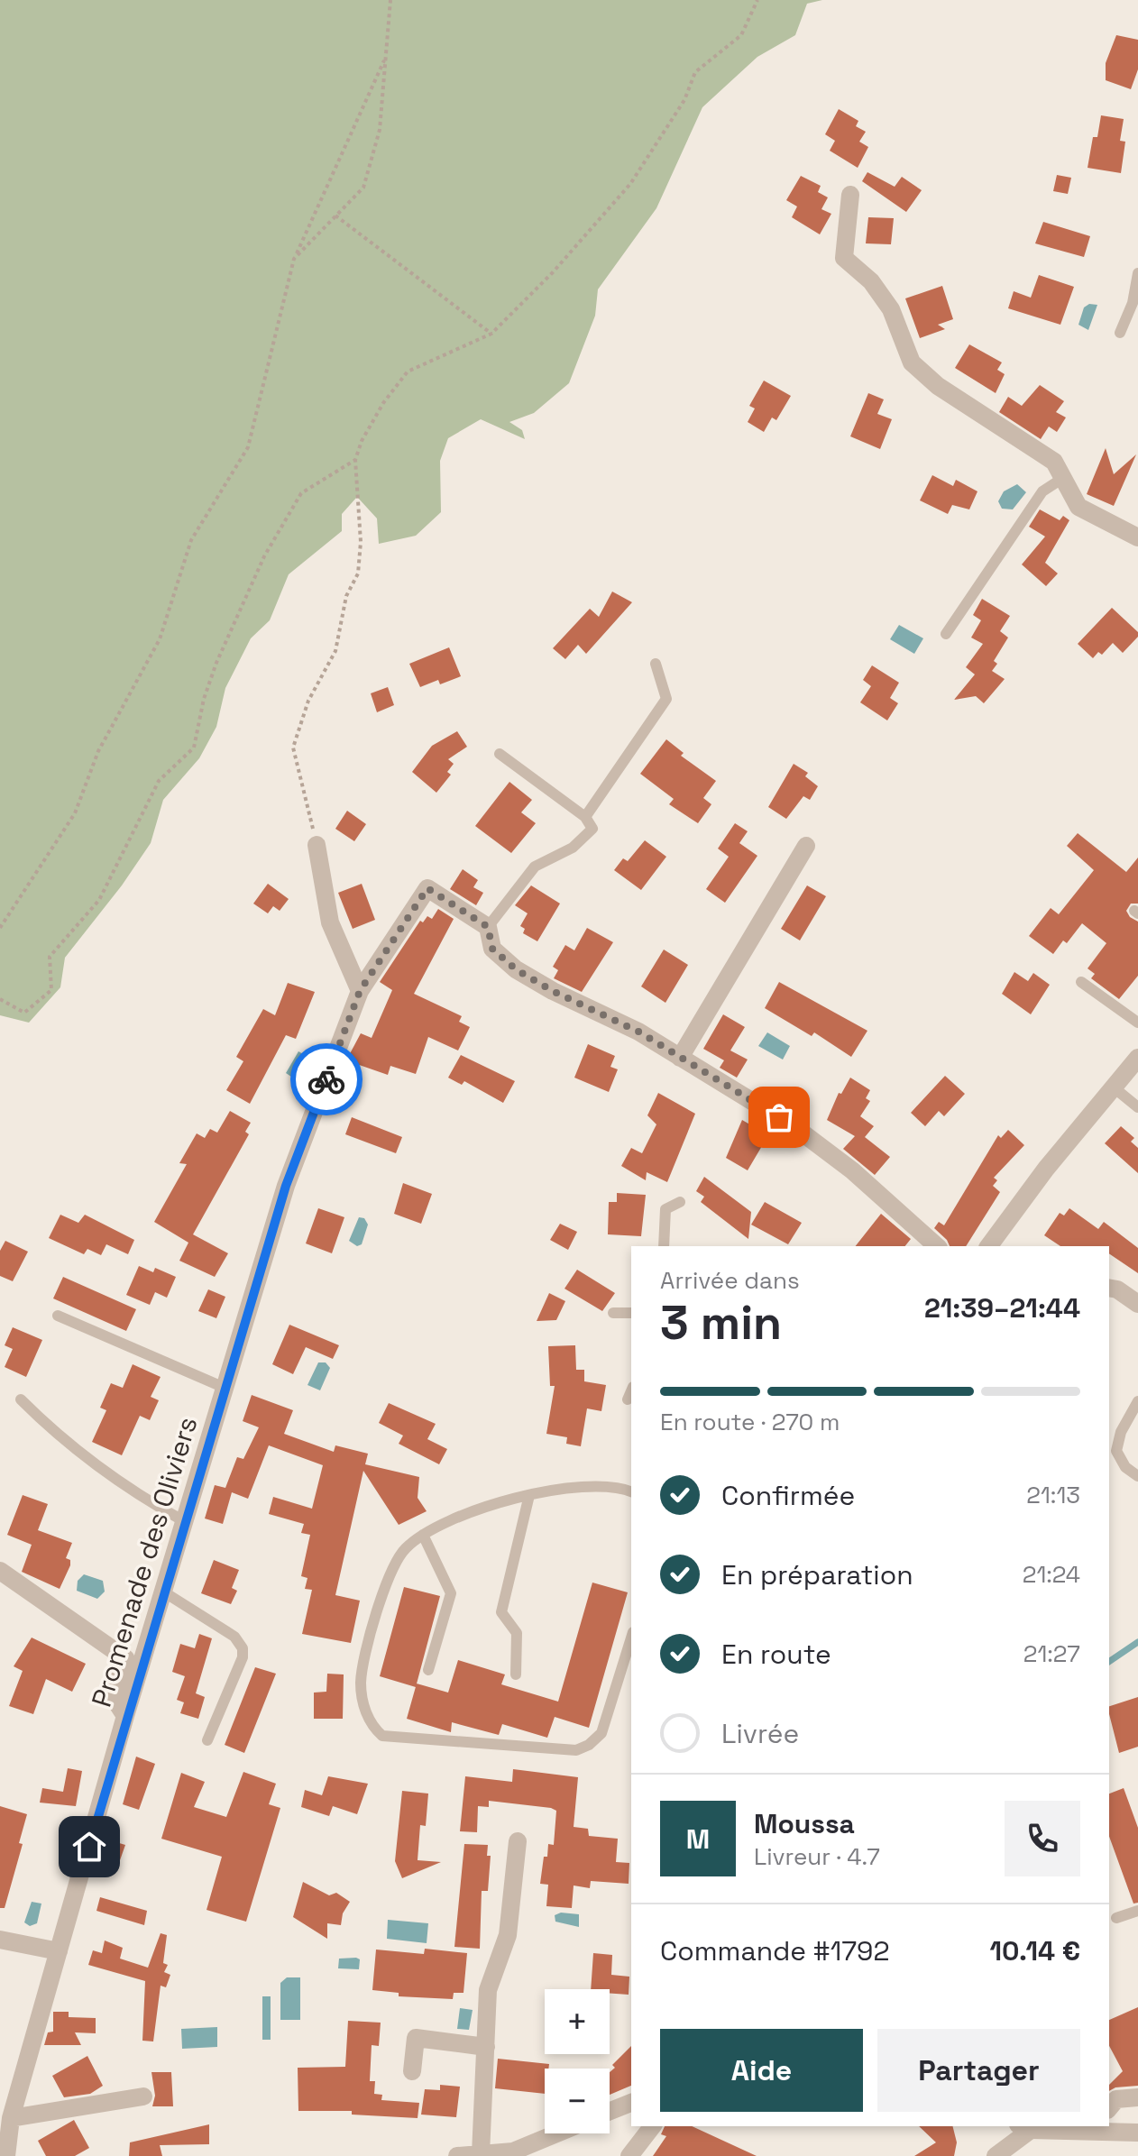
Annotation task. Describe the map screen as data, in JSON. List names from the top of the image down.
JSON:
{
  "streets": {
    "street": ["Promenade des Oliviers"]
  },
  "page": {
    "heading": ["3 min", "Arrivée dans", "21:39–21:44"],
    "panel": [
      "Moussa",
      "Livreur · 4.7",
      "Commande #1792",
      "10.14 €"
    ],
    "bar": "En route · 270 m",
    "list": [
      ["Confirmée", "21:13"],
      ["En préparation", "21:24"],
      ["En route", "21:27"],
      "Livrée"
    ],
    "round": "M",
    "map_buttons": ["+", "−"],
    "buttons": ["Aide", "Partager"]
  }
}
